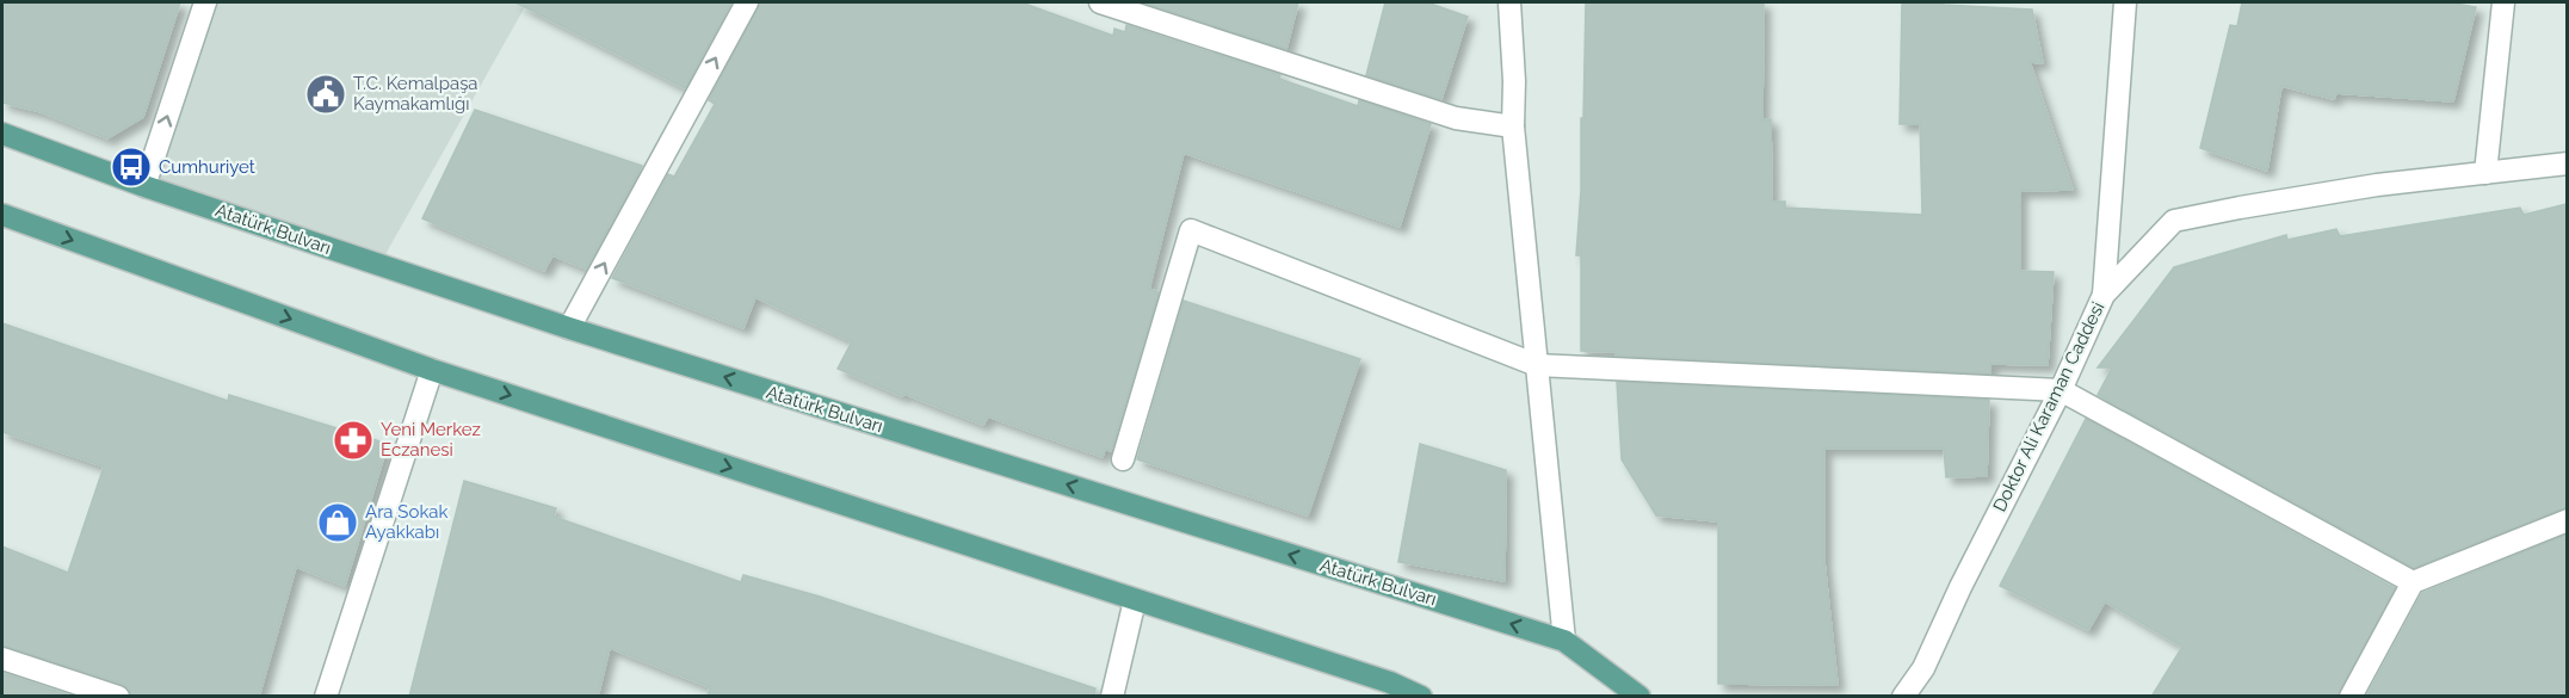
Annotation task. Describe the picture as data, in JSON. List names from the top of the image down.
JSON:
{
  "streets": {
    "main road": ["Atatürk Bulvarı"],
    "street": ["Doktor Ali Karaman Caddesi"]
  },
  "places": {
    "public building": ["T.C. Kemalpaşa Kaymakamlığı"],
    "bus stop": ["Cumhuriyet"],
    "pharmacy": ["Yeni Merkez Eczanesi"],
    "shop": ["Ara Sokak Ayakkabı"]
  }
}
